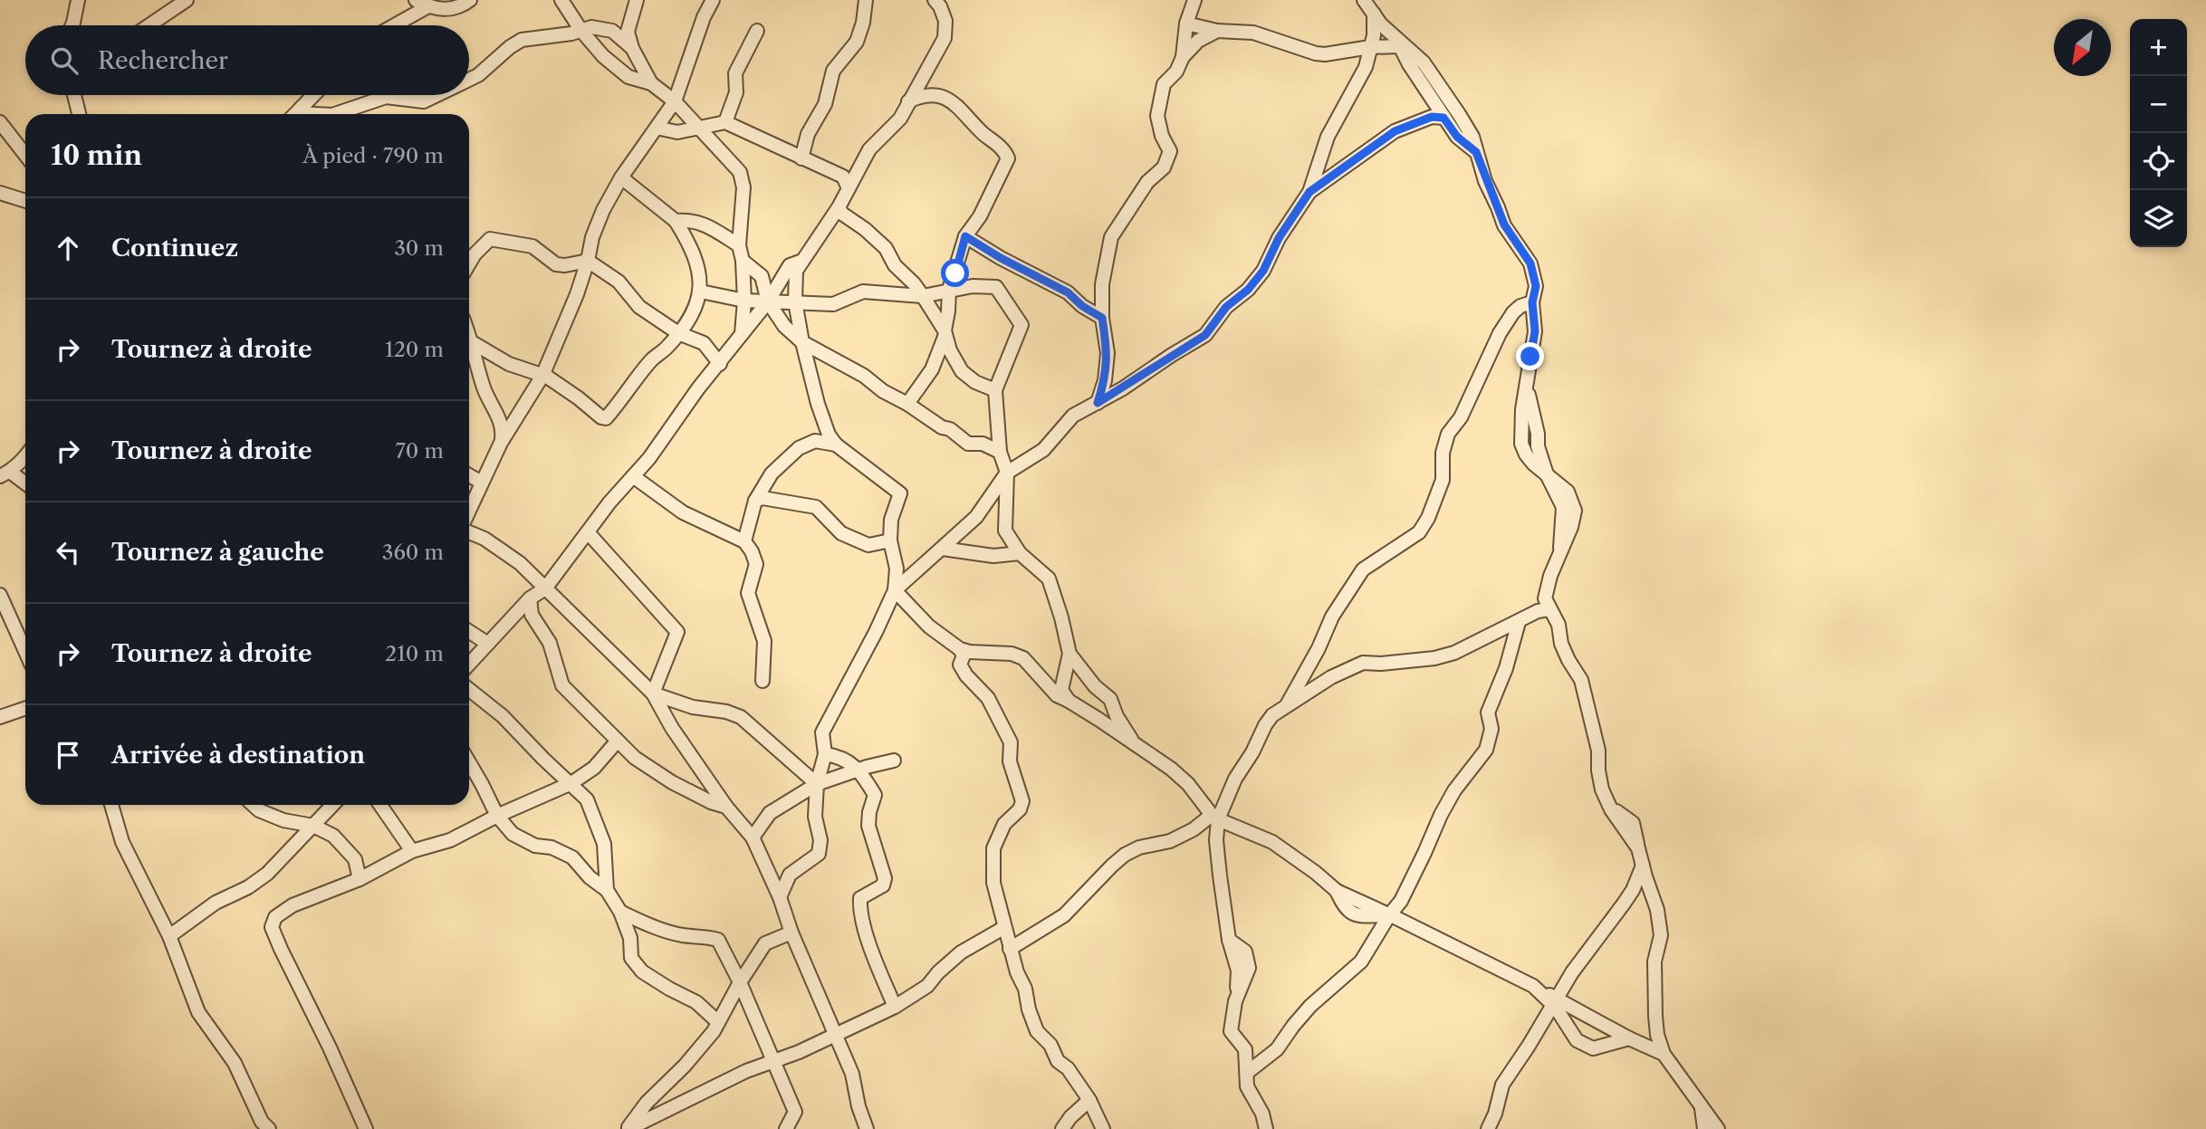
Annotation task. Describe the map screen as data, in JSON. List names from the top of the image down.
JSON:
{
  "north": "bottom left",
  "page": {
    "map_buttons": ["+", "−"],
    "search": "Rechercher",
    "heading": ["10 min", "À pied · 790 m"],
    "list": [
      ["Continuez", "30 m"],
      ["Tournez à droite", "120 m"],
      ["Tournez à droite", "70 m"],
      ["Tournez à gauche", "360 m"],
      ["Tournez à droite", "210 m"],
      "Arrivée à destination"
    ]
  }
}
